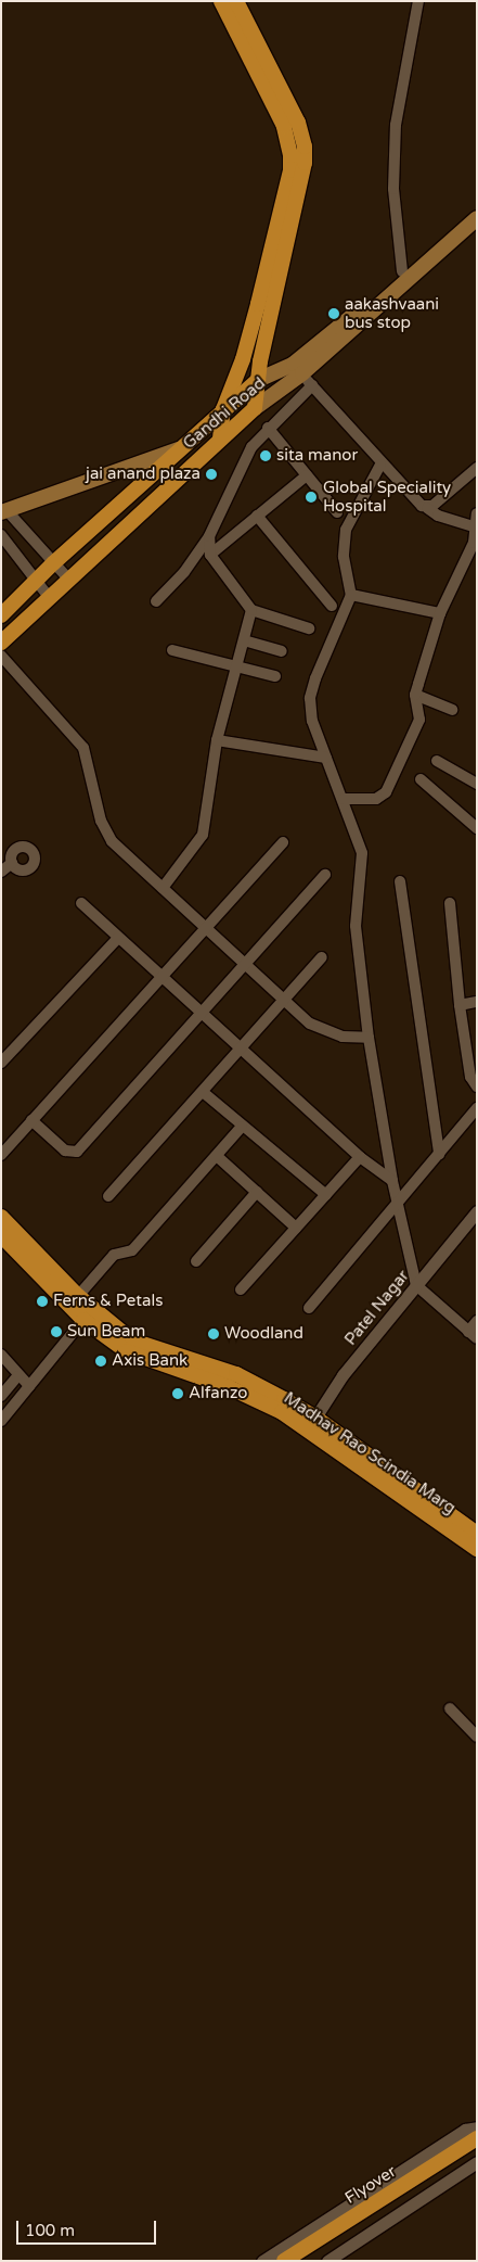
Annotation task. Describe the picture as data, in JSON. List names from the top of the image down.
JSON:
{
  "streets": {
    "main road": ["Gandhi Road", "Madhav Rao Scindia Marg", "Flyover"],
    "street": ["Patel Nagar"]
  },
  "crossings": [
    ["Patel Nagar", "Madhav Rao Scindia Marg"]
  ],
  "places": [
    "aakashvaani bus stop",
    "sita manor",
    "jai anand plaza",
    "Global Speciality Hospital",
    "Ferns & Petals",
    "Sun Beam",
    "Woodland",
    "Axis Bank",
    "Alfanzo"
  ],
  "scale_bar": "100 m"
}
